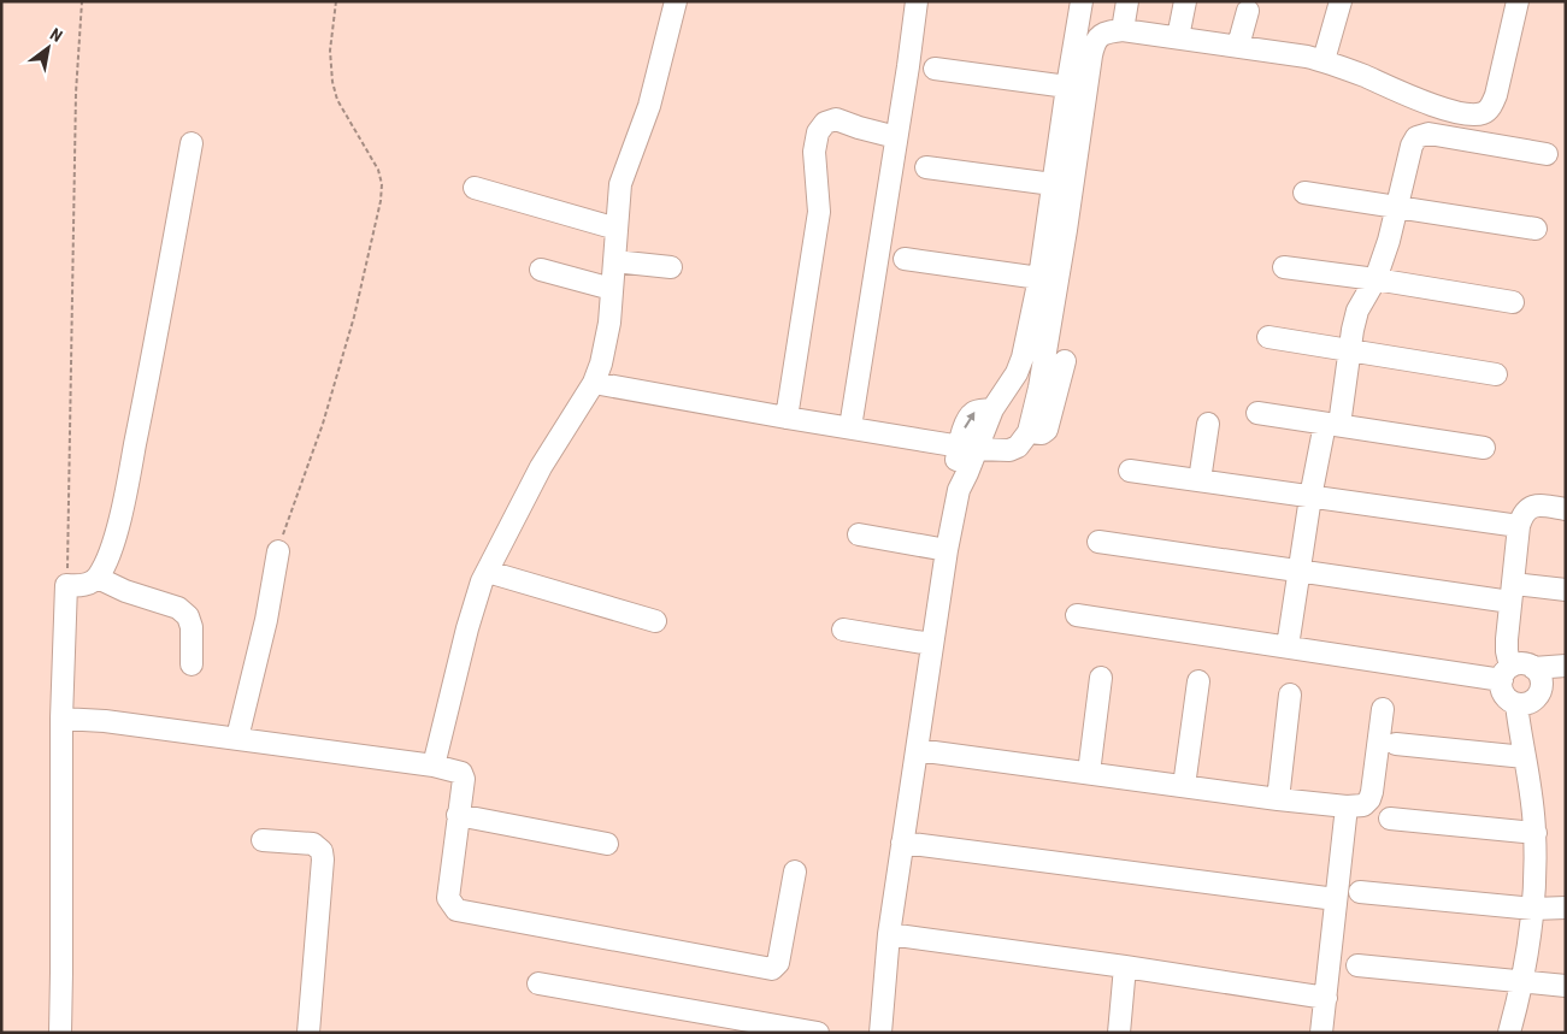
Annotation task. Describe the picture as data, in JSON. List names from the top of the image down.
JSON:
{
  "north": "top right"
}
